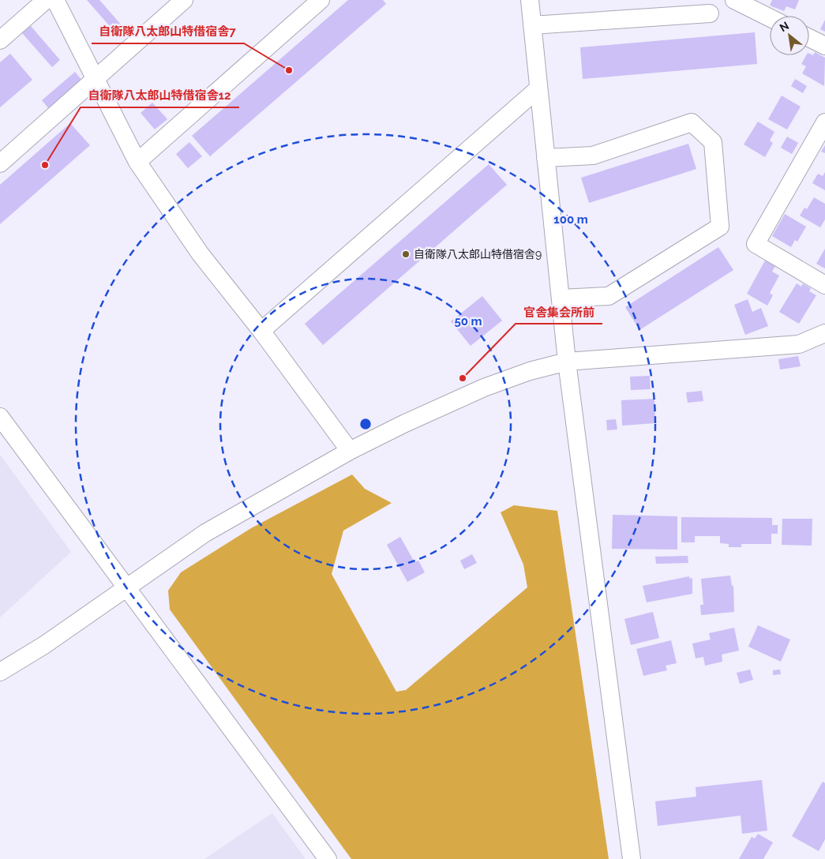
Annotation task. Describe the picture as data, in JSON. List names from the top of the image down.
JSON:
{
  "places": [
    "自衛隊八太郎山特借宿舎7",
    "自衛隊八太郎山特借宿舎12",
    "自衛隊八太郎山特借宿舎9",
    "官舎集会所前"
  ],
  "north": "top left",
  "rings": ["100 m", "50 m"]
}
